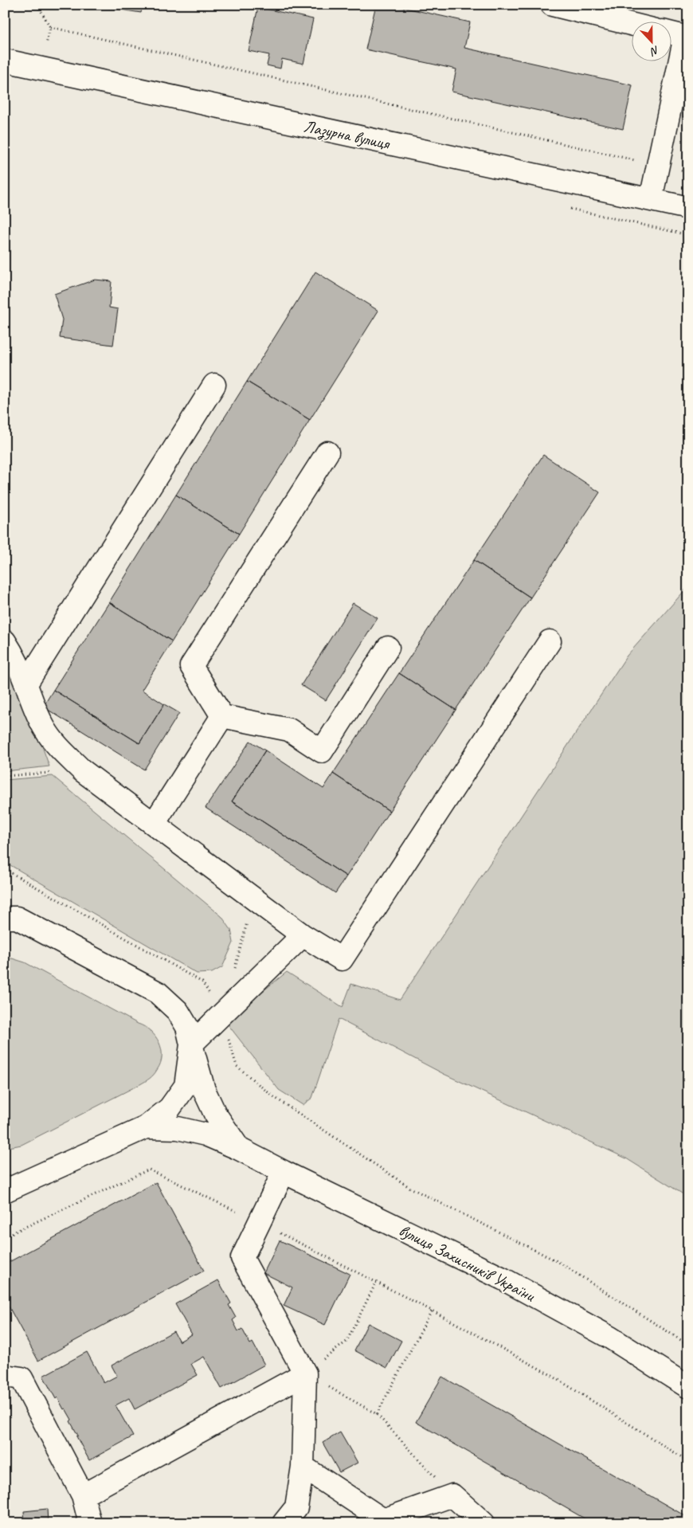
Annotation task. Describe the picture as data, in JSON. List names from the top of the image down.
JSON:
{
  "streets": {
    "street": ["Лазурна вулиця", "вулиця Захисників України"]
  },
  "north": "bottom"
}
